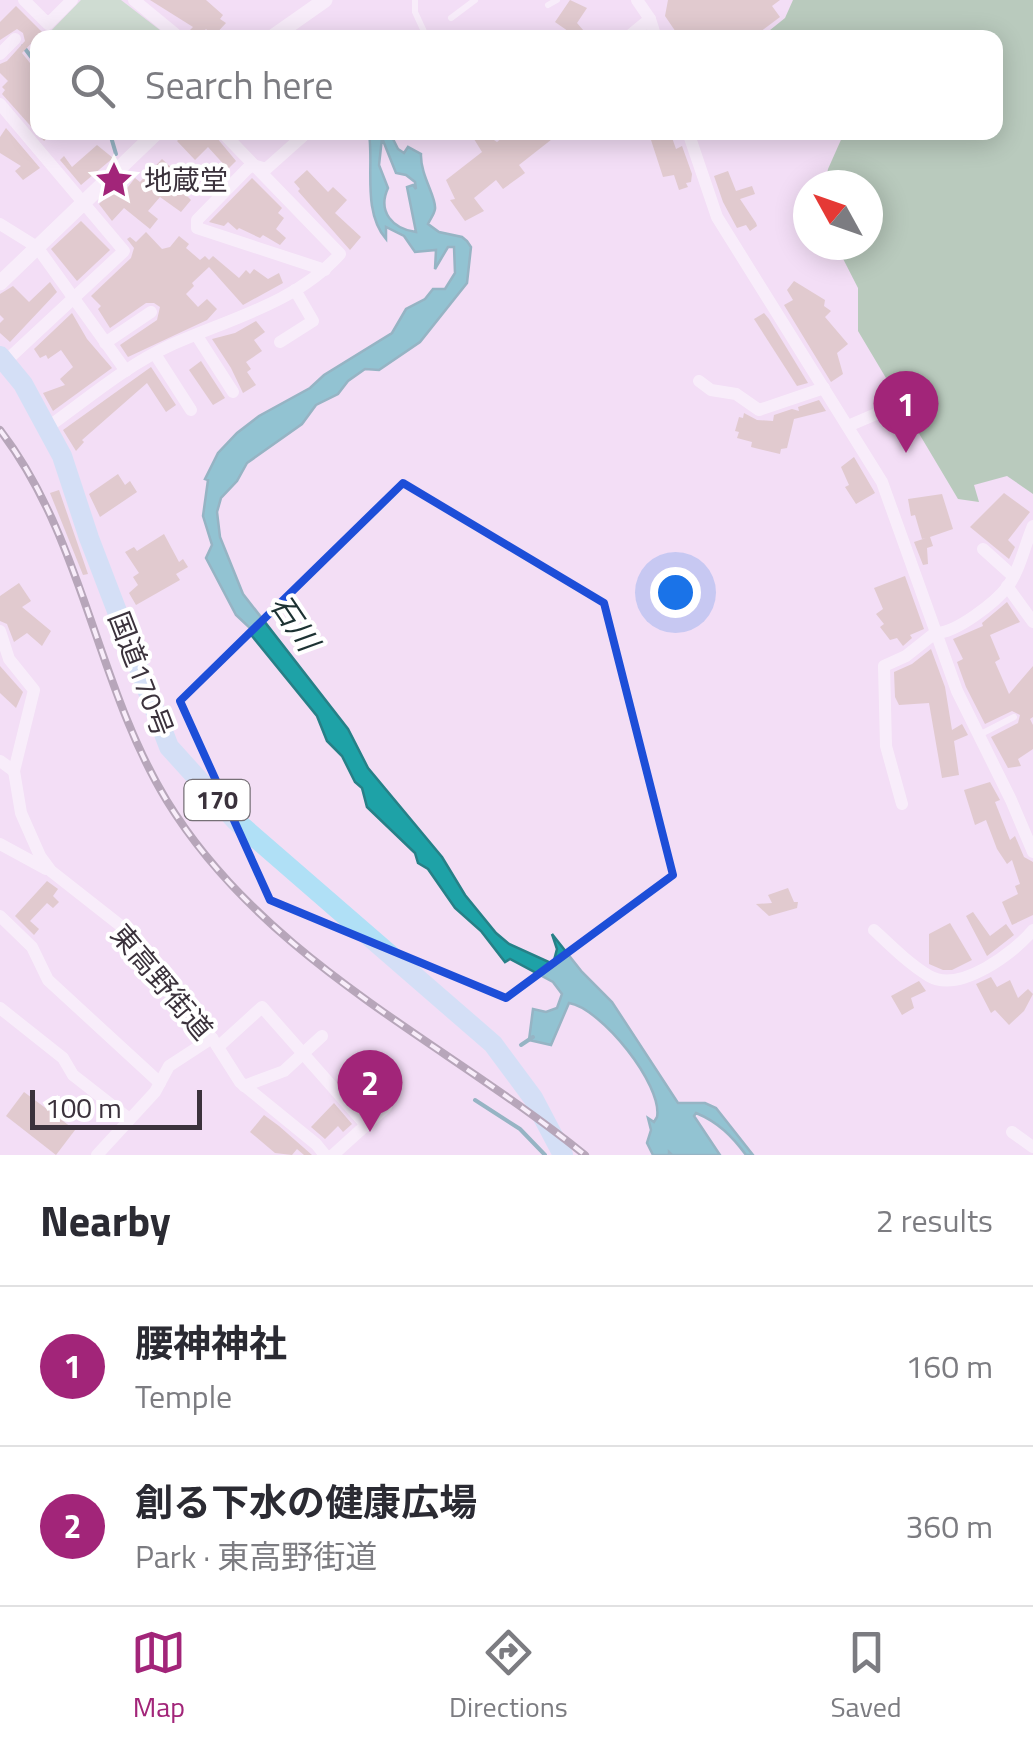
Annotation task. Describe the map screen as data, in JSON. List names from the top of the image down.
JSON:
{
  "streets": {
    "highway": ["国道170号", "170"],
    "street": ["東高野街道"]
  },
  "water": ["石川"],
  "places": {
    "place": ["地蔵堂"]
  },
  "scale_bar": "100 m",
  "north": "top left",
  "page": {
    "search": "Search here",
    "pins": ["1", "2"],
    "scale": "100 m",
    "heading": ["Nearby", "2 results"],
    "list": [
      {
        "mark": "1",
        "name": "腰神神社",
        "note": "Temple",
        "value": "160 m"
      },
      {
        "mark": "2",
        "name": "創る下水の健康広場",
        "note": "Park · 東高野街道",
        "value": "360 m"
      }
    ],
    "nav": ["Map", "Directions", "Saved"]
  }
}
